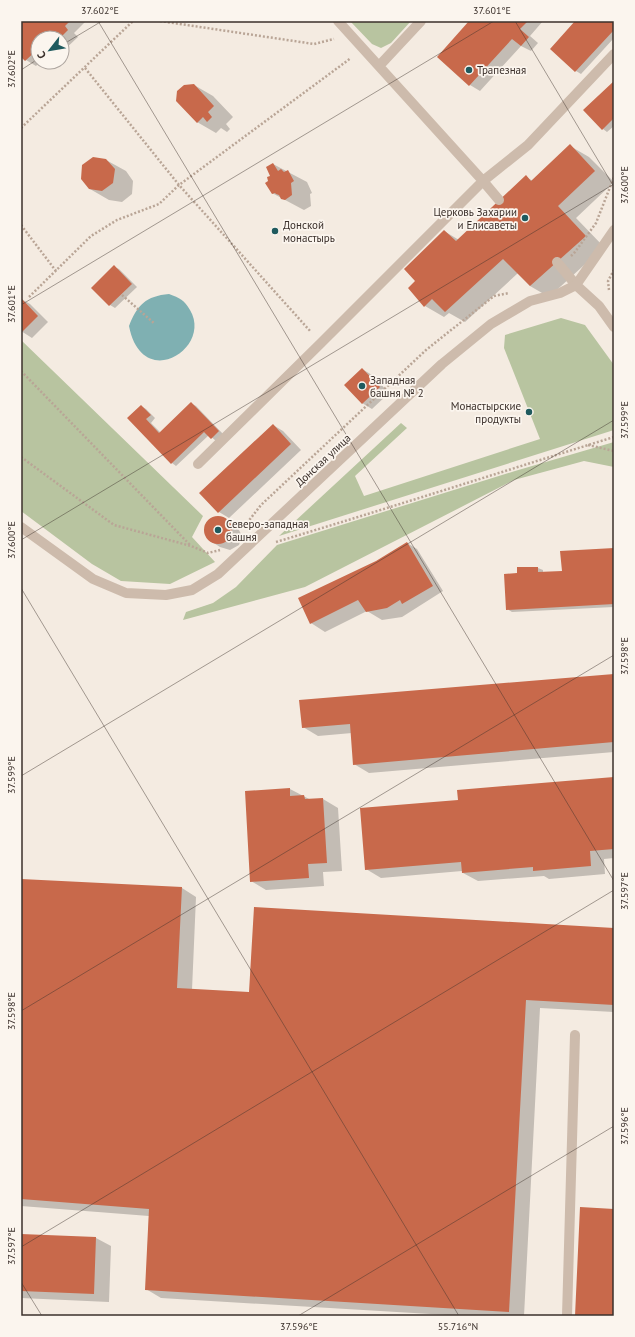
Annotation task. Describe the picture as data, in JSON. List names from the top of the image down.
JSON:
{
  "streets": {
    "street": ["Донская улица"]
  },
  "places": [
    "Трапезная",
    "Церковь Захарии и Елисаветы",
    "Донской монастырь",
    "Западная башня № 2",
    "Монастырские продукты",
    "Северо-западная башня"
  ],
  "north": "bottom left",
  "coordinates": [
    "37.602°E",
    "37.601°E",
    "37.600°E",
    "37.599°E",
    "37.598°E",
    "37.597°E",
    "37.596°E",
    "55.716°N"
  ]
}
